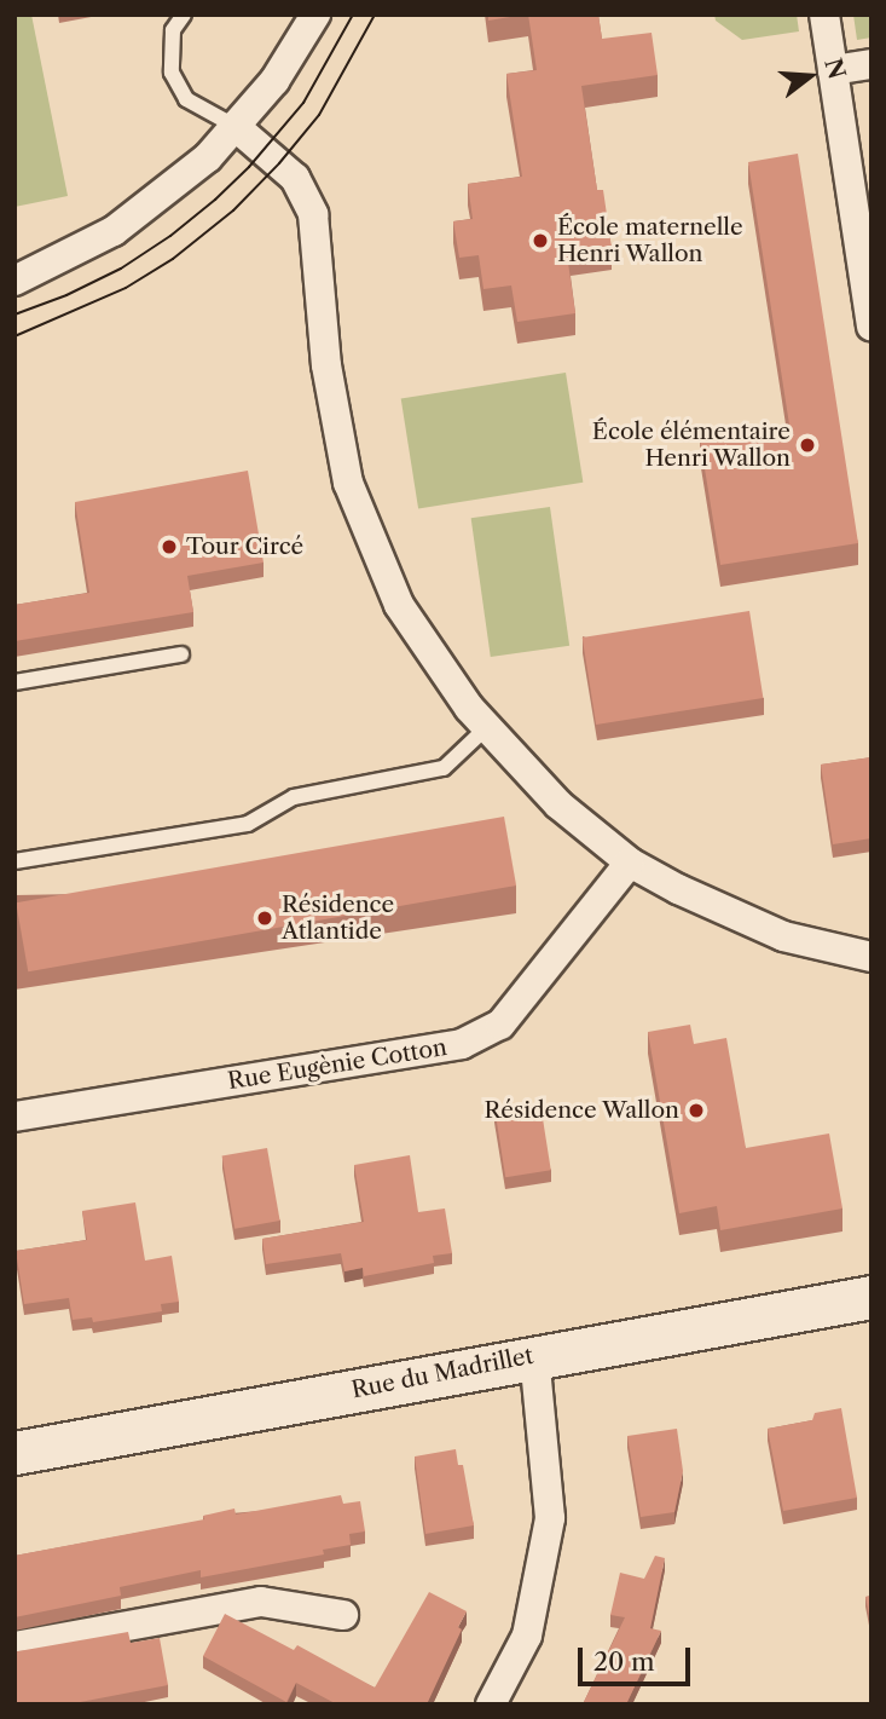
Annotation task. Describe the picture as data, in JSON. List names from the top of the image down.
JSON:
{
  "streets": {
    "street": ["Rue Eugènie Cotton", "Rue du Madrillet"]
  },
  "places": [
    "École maternelle Henri Wallon",
    "École élémentaire Henri Wallon",
    "Tour Circé",
    "Résidence Atlantide",
    "Résidence Wallon"
  ],
  "scale_bar": "20 m",
  "north": "right"
}
